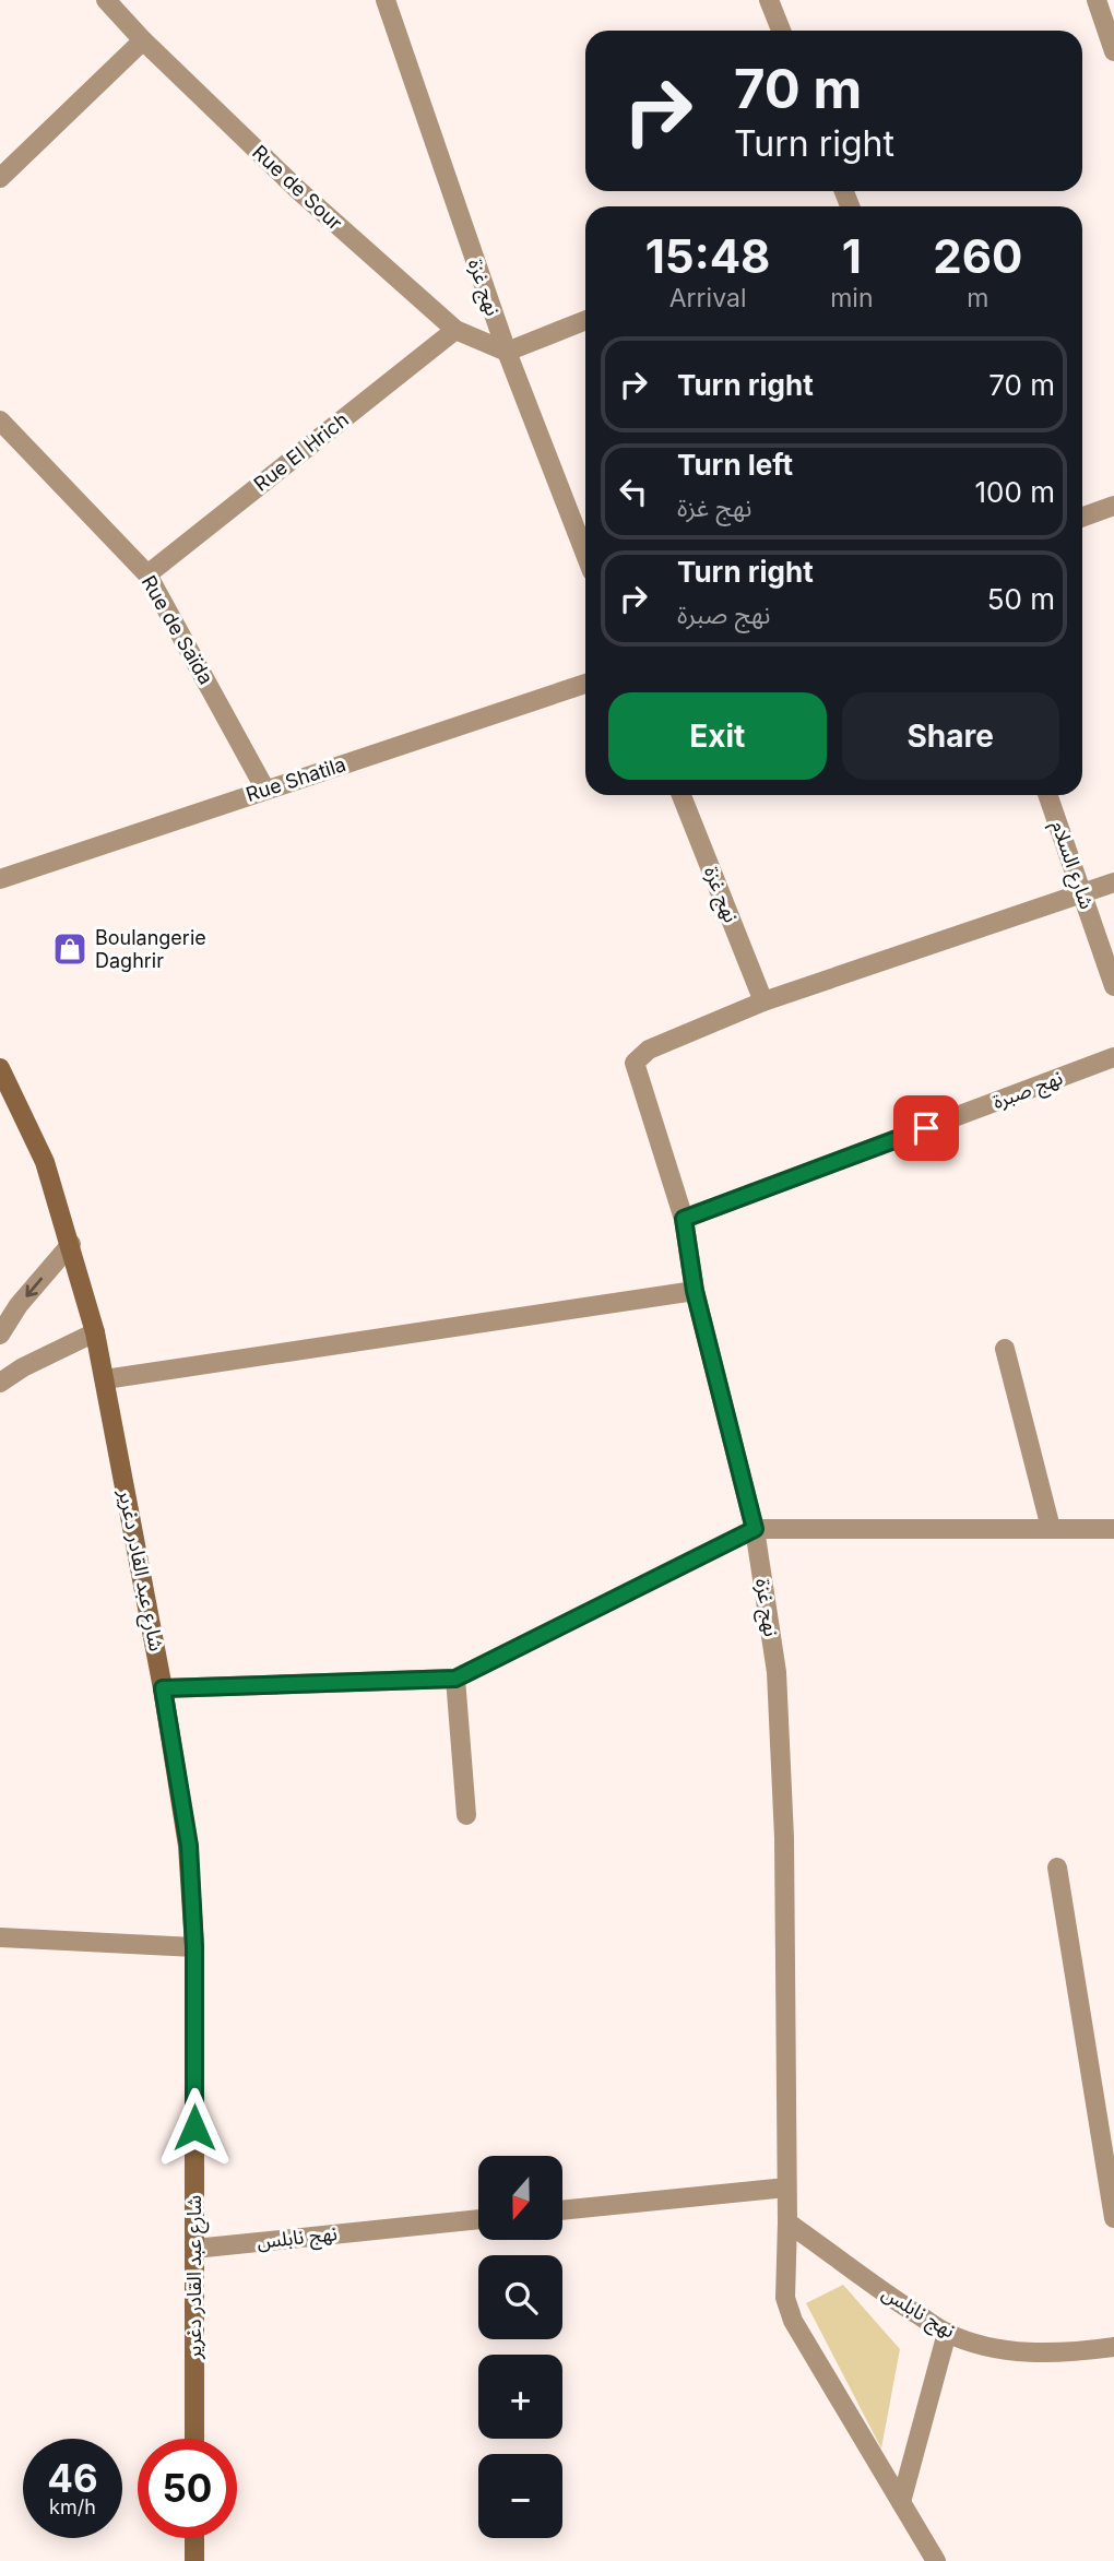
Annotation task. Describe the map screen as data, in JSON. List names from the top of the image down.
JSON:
{
  "streets": {
    "main road": ["شارع عبد القادر دغرير"],
    "street": [
      "Rue de Sour",
      "نهج غزة",
      "Rue El Hrich",
      "Rue de Saïda",
      "Rue Shatila",
      "شارع السلام",
      "نهج صبرة",
      "نهج نابلس"
    ]
  },
  "crossings": [
    ["Rue de Sour", "نهج غزة"],
    ["Rue de Sour", "Rue El Hrich"],
    ["نهج غزة", "نهج صبرة"],
    ["نهج غزة", "نهج نابلس"],
    ["Rue El Hrich", "Rue de Saïda"],
    ["Rue de Saïda", "Rue Shatila"],
    ["شارع عبد القادر دغرير", "نهج نابلس"]
  ],
  "places": {
    "shop": ["Boulangerie Daghrir"]
  },
  "north": "bottom",
  "page": {
    "turn": ["70 m", "Turn right"],
    "eta": [
      "15:48",
      "Arrival",
      "1",
      "min",
      "260",
      "m"
    ],
    "list": [
      {
        "name": "Turn right",
        "value": "70 m"
      },
      {
        "name": "Turn left",
        "note": "نهج غزة",
        "value": "100 m"
      },
      {
        "name": "Turn right",
        "note": "نهج صبرة",
        "value": "50 m"
      }
    ],
    "buttons": ["Exit", "Share"],
    "map_buttons": ["+", "−"],
    "speed": "46 km/h",
    "limit": "50"
  }
}
